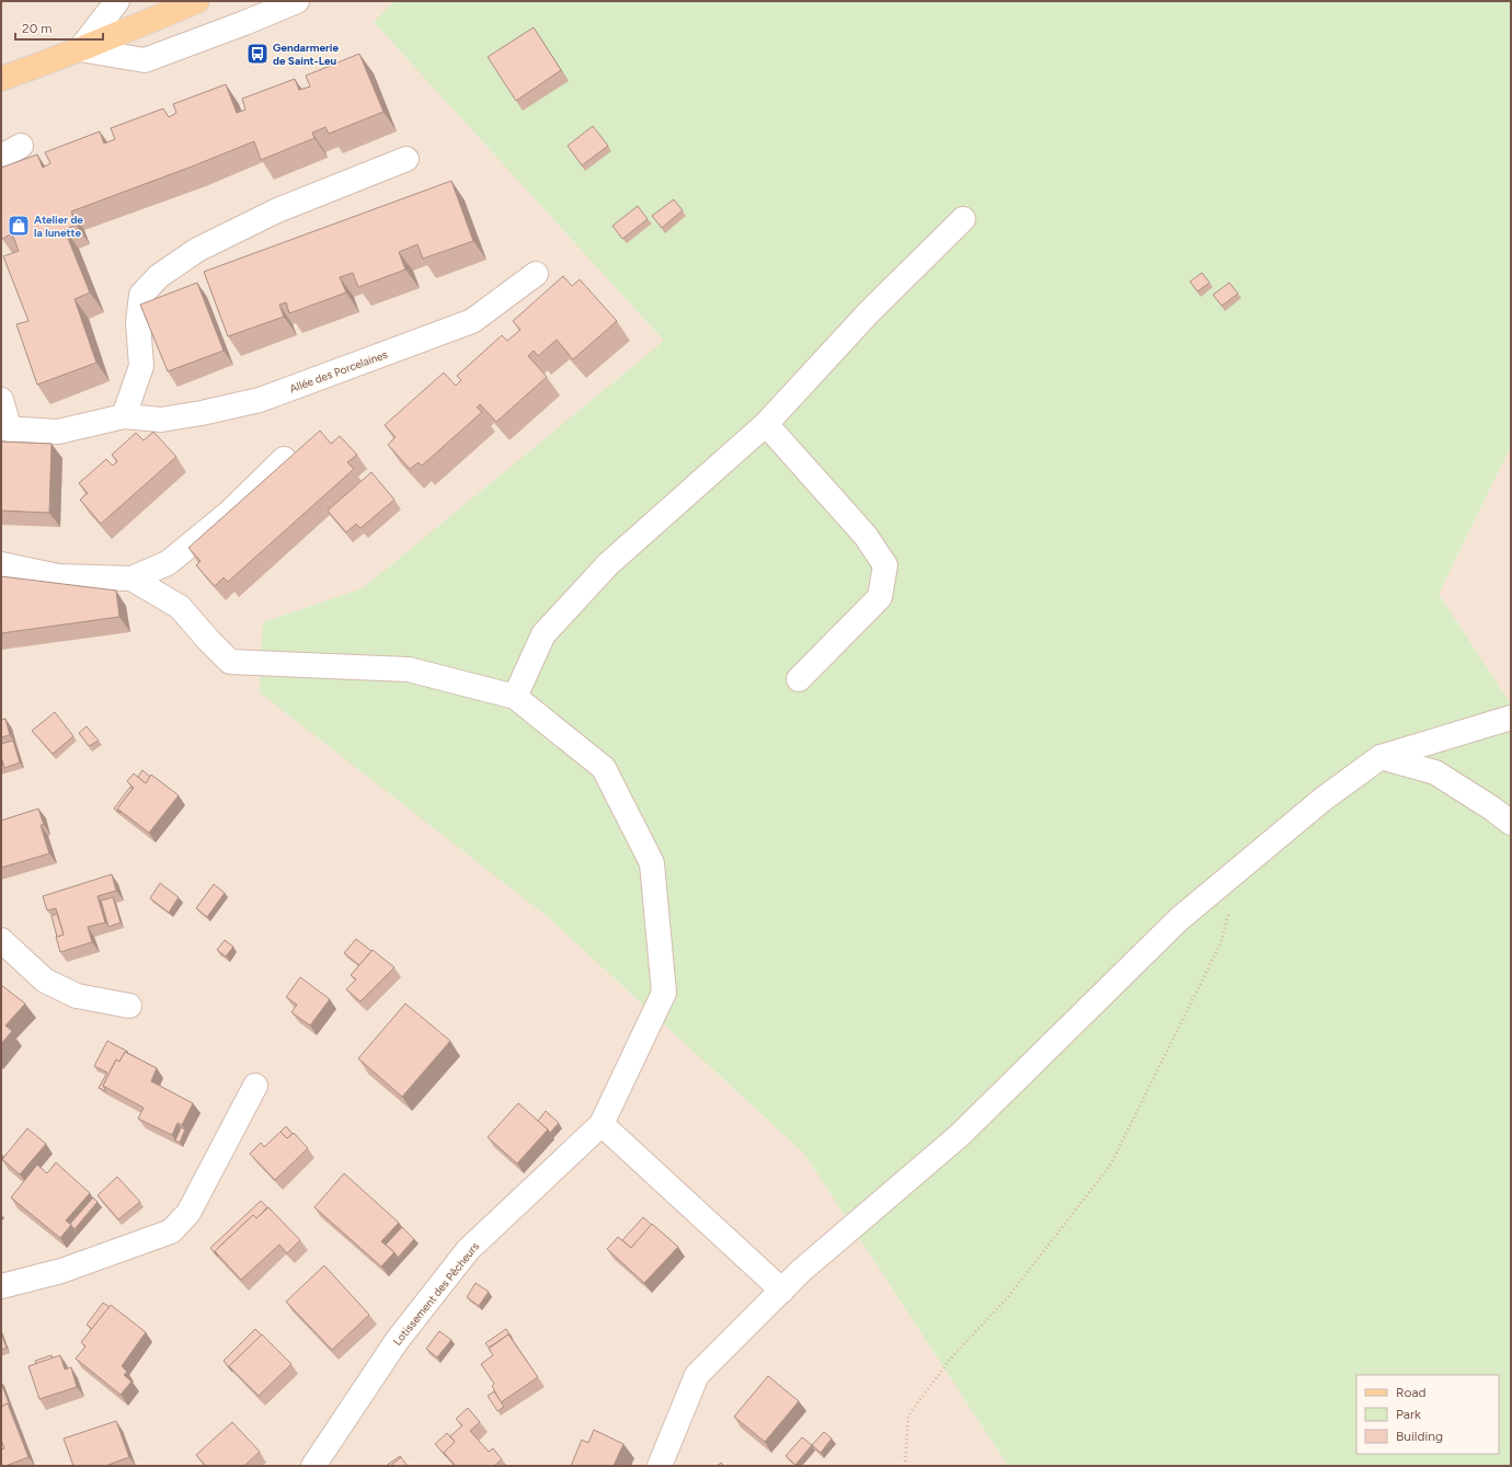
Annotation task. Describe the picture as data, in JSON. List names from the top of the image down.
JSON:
{
  "streets": {
    "street": ["Allée des Porcelaines", "Lotissement des Pêcheurs"]
  },
  "places": {
    "bus stop": ["Gendarmerie de Saint-Leu"],
    "shop": ["Atelier de la lunette"]
  },
  "legend": ["Road", "Park", "Building"],
  "scale_bar": "20 m"
}
